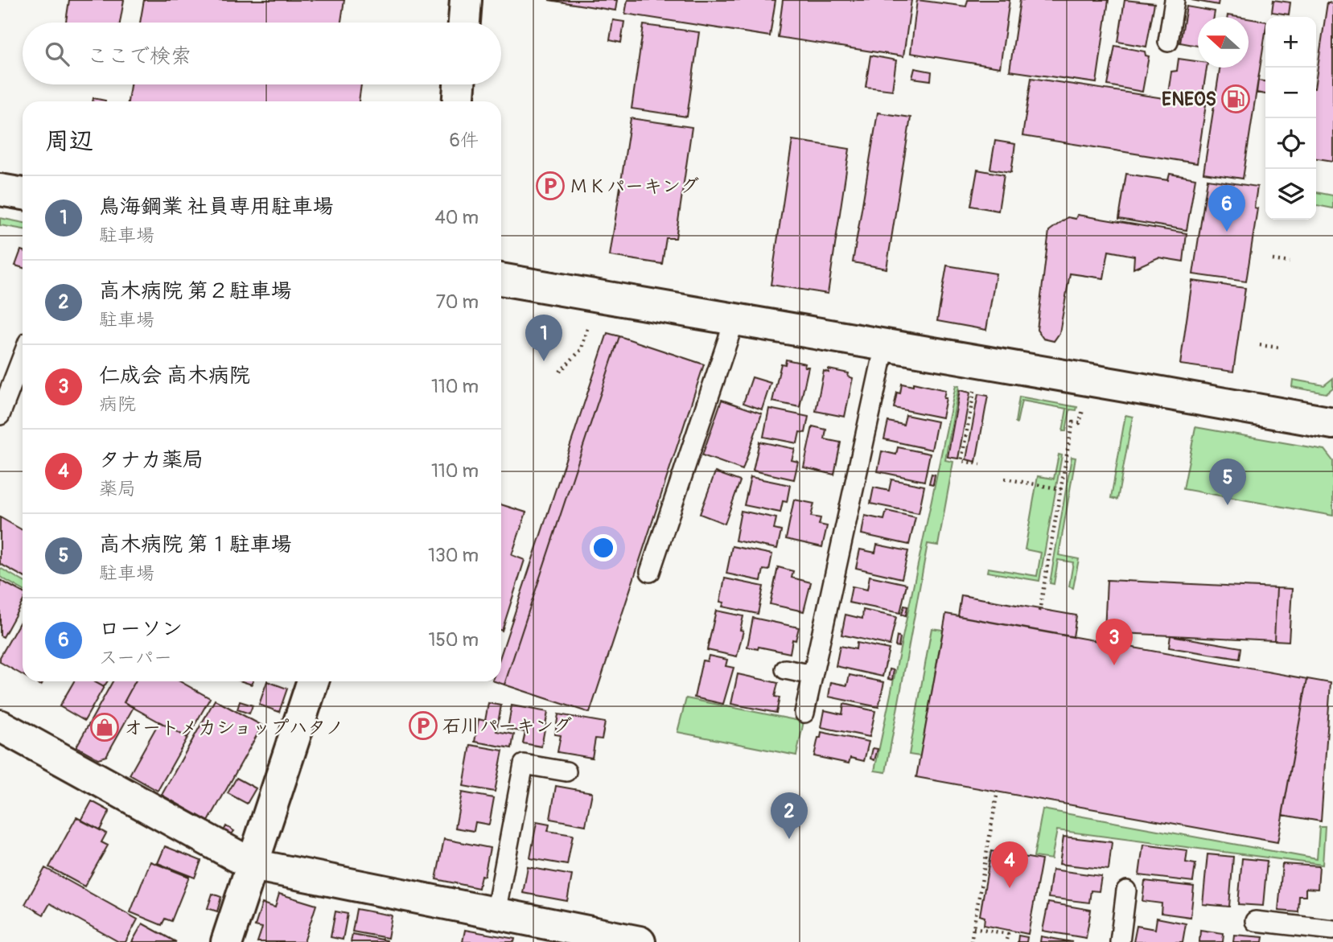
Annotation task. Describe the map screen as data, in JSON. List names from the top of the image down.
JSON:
{
  "places": {
    "fuel station": ["ENEOS"],
    "parking": ["ＭＫパーキング", "石川パーキング"],
    "shop": ["オートメカショップハタノ"]
  },
  "north": "left",
  "page": {
    "map_buttons": ["+", "−"],
    "search": "ここで検索",
    "heading": ["周辺", "6件"],
    "list": [
      {
        "mark": "1",
        "name": "鳥海鋼業 社員専用駐車場",
        "note": "駐車場",
        "value": "40 m"
      },
      {
        "mark": "2",
        "name": "高木病院 第２駐車場",
        "note": "駐車場",
        "value": "70 m"
      },
      {
        "mark": "3",
        "name": "仁成会 高木病院",
        "note": "病院",
        "value": "110 m"
      },
      {
        "mark": "4",
        "name": "タナカ薬局",
        "note": "薬局",
        "value": "110 m"
      },
      {
        "mark": "5",
        "name": "高木病院 第１駐車場",
        "note": "駐車場",
        "value": "130 m"
      },
      {
        "mark": "6",
        "name": "ローソン",
        "note": "スーパー",
        "value": "150 m"
      }
    ],
    "pins": [
      "6",
      "1",
      "5",
      "3",
      "2",
      "4"
    ]
  }
}
